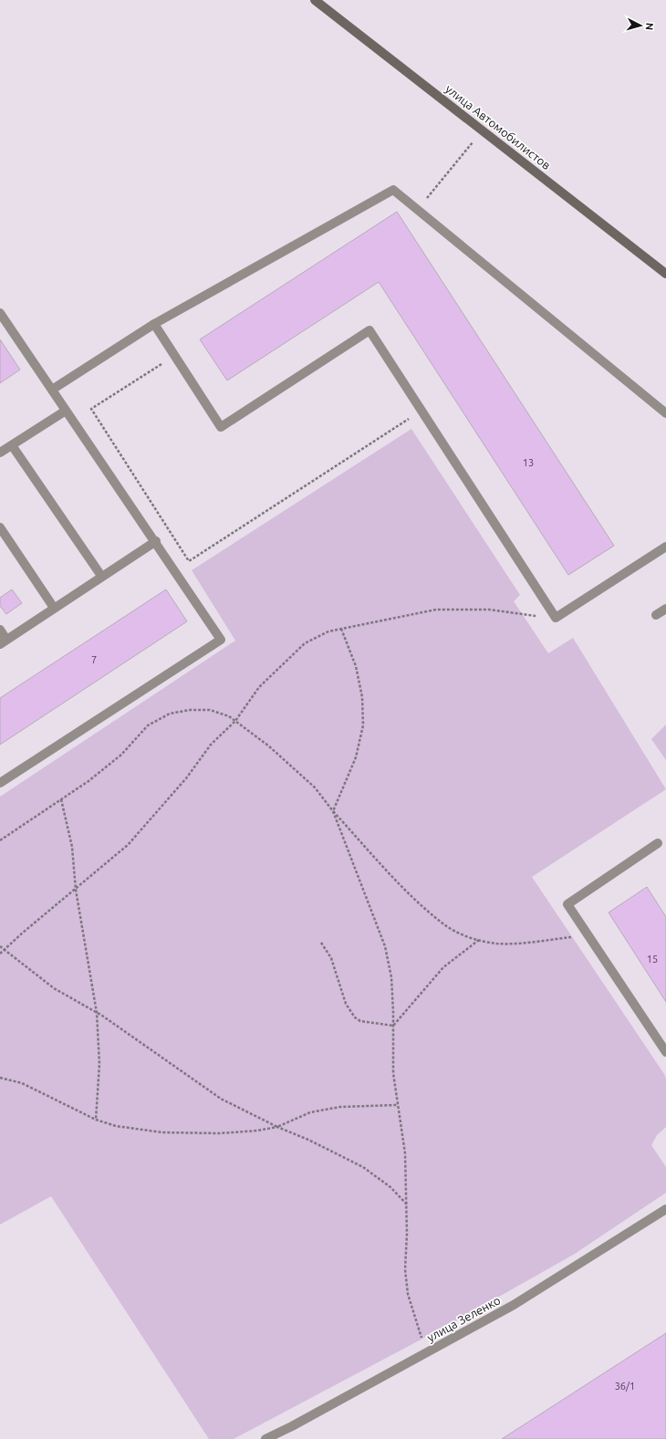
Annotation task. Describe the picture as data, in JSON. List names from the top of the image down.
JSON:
{
  "streets": {
    "street": ["улица Автомобилистов", "улица Зеленко"]
  },
  "house_numbers": [
    "13",
    "7",
    "15",
    "36/1"
  ],
  "north": "right"
}
